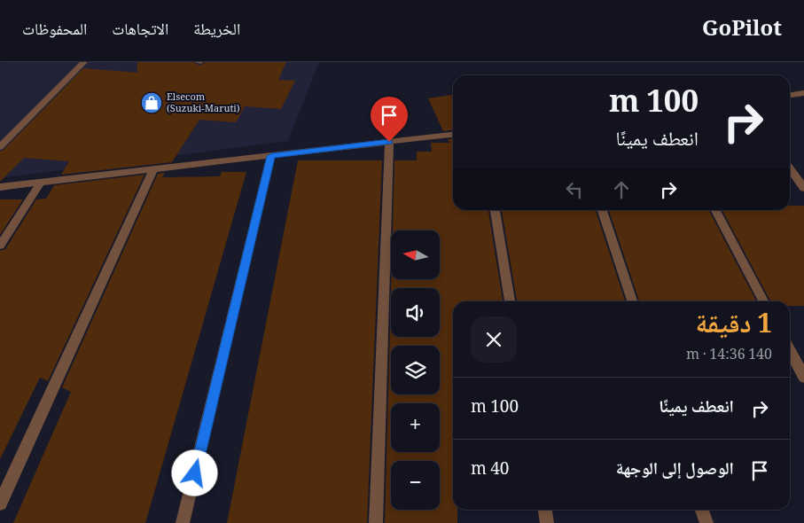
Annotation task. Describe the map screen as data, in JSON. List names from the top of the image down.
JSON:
{
  "places": {
    "shop": ["Elsecom (Suzuki-Maruti)"]
  },
  "north": "left",
  "page": {
    "header": "GoPilot",
    "nav": ["الخريطة", "الاتجاهات", "المحفوظات"],
    "turn": ["100 m", "انعطف يمينًا"],
    "map_buttons": ["+", "−"],
    "heading": ["1 دقيقة", "140 m · 14:36"],
    "list": [
      {
        "name": "انعطف يمينًا",
        "value": "100 m"
      },
      {
        "name": "الوصول إلى الوجهة",
        "value": "40 m"
      }
    ]
  }
}
